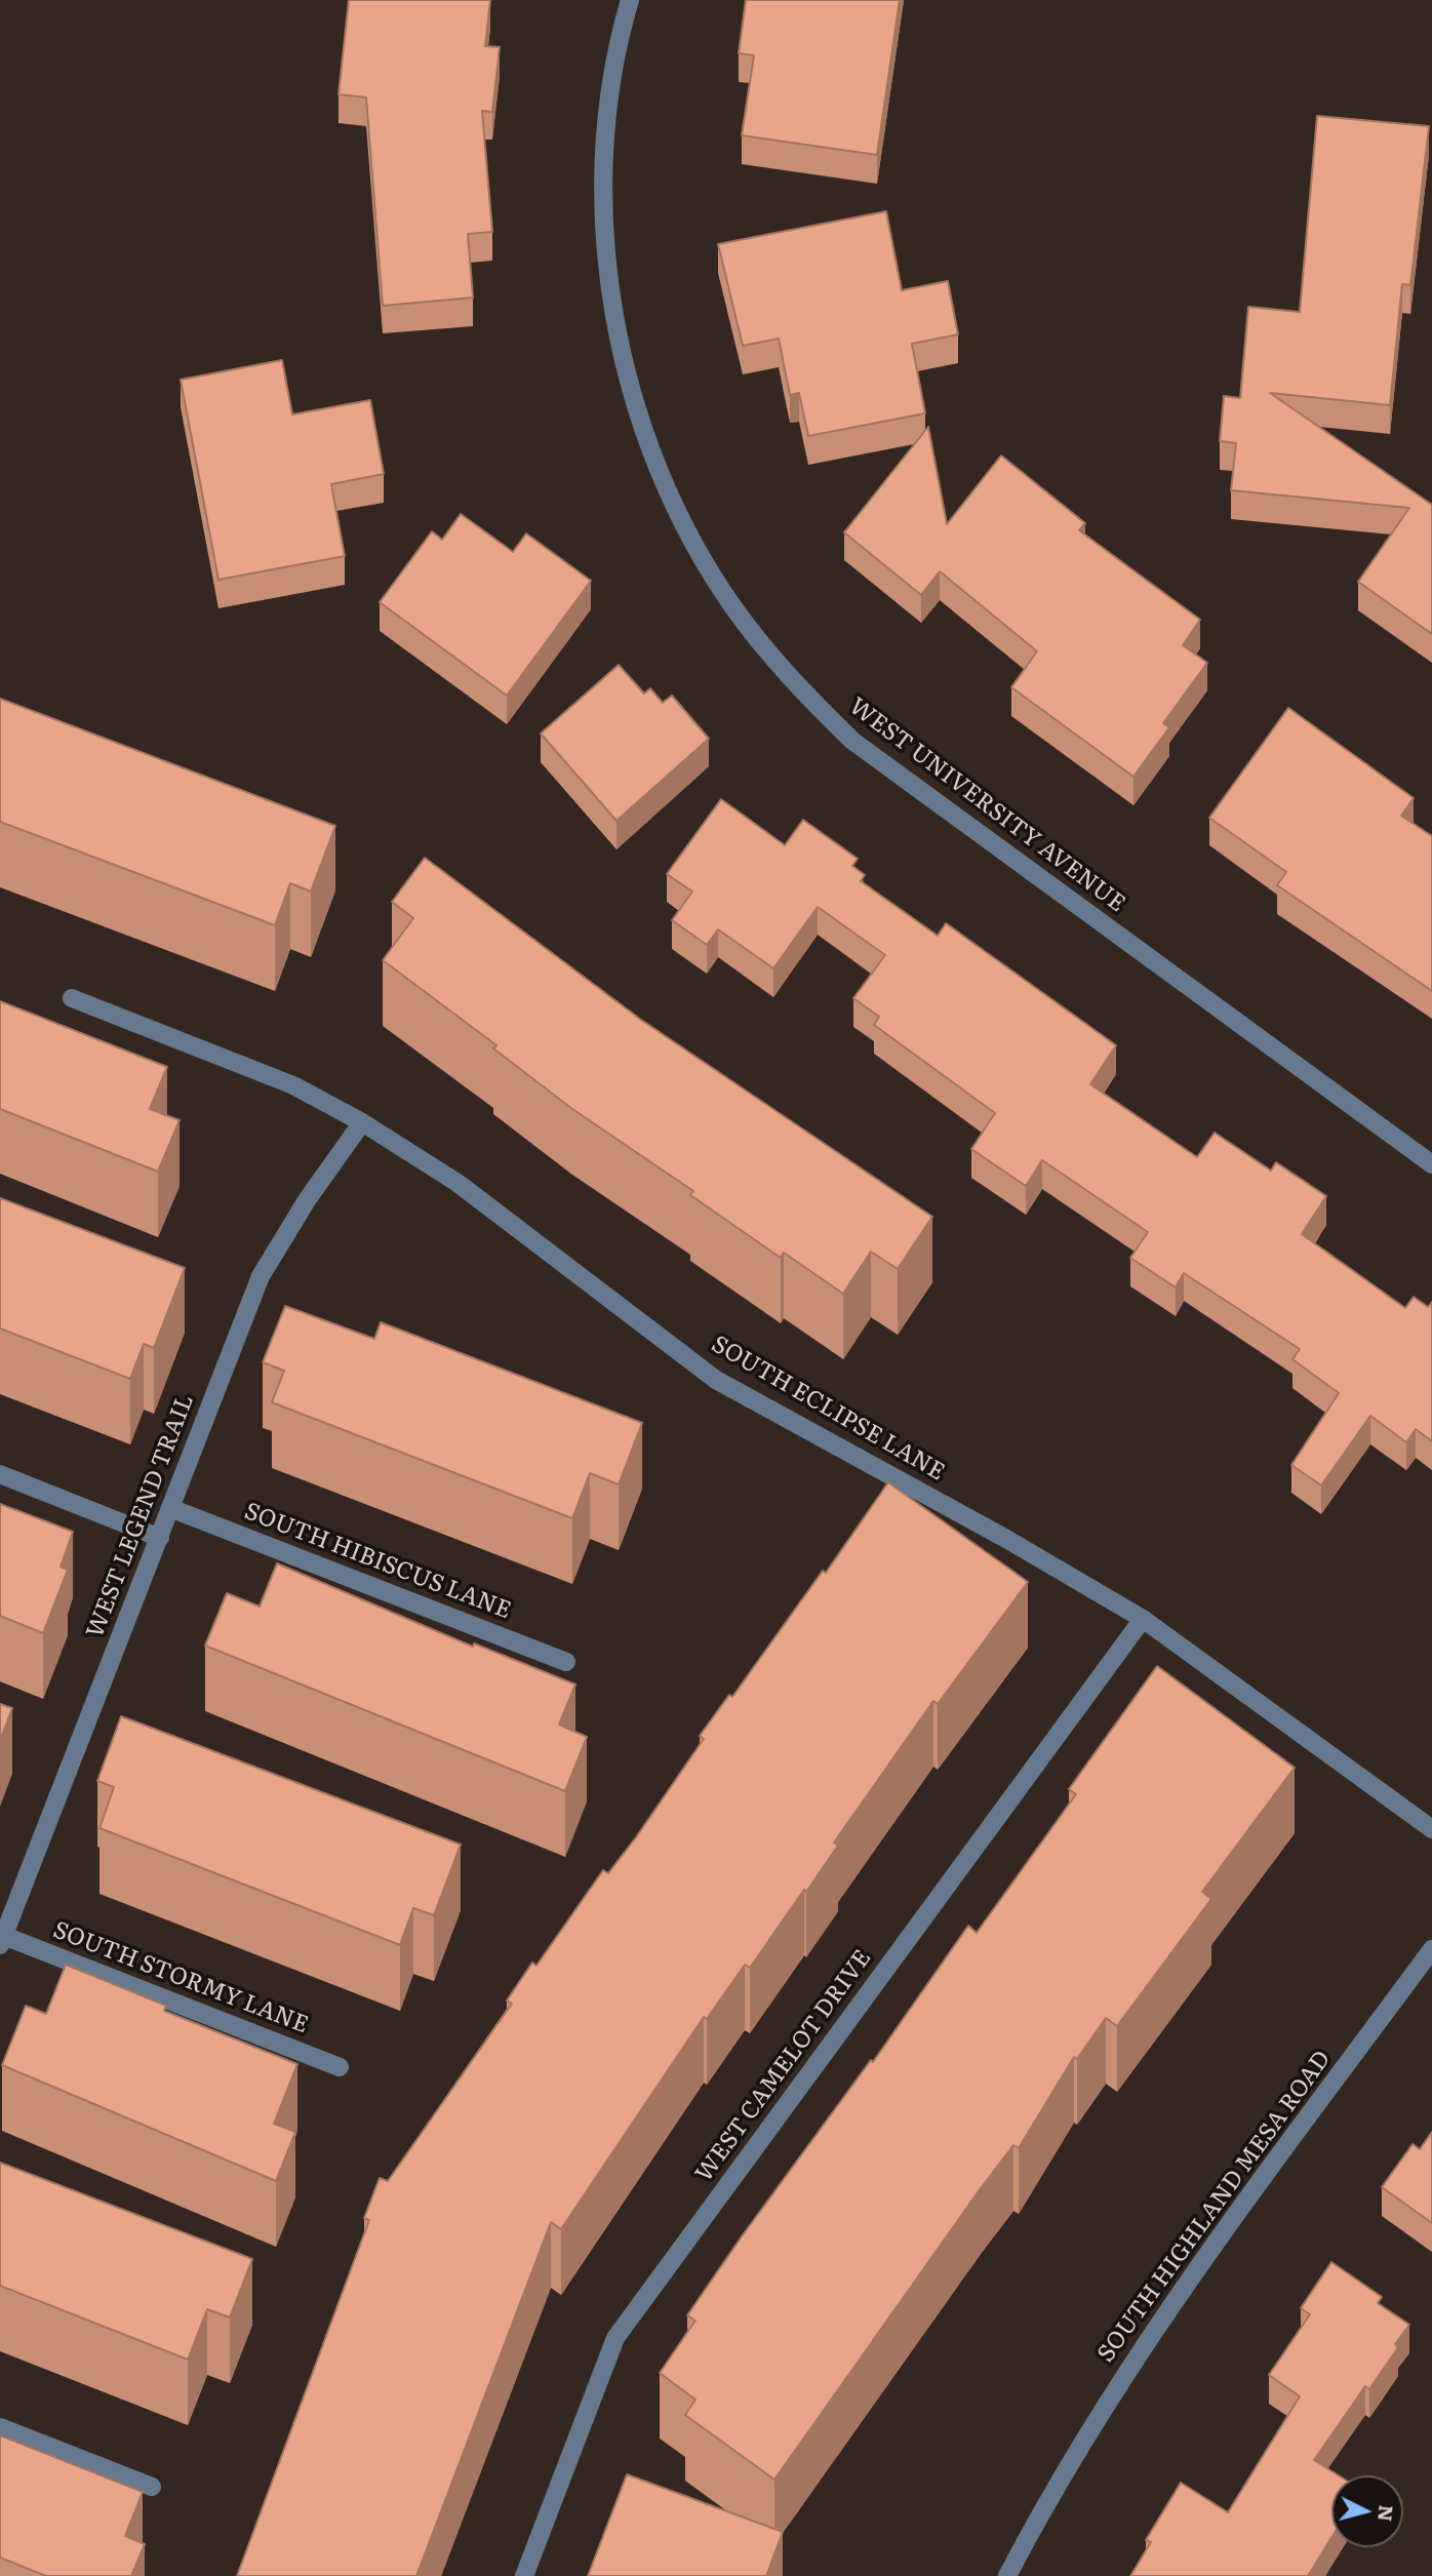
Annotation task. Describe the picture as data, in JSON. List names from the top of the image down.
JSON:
{
  "streets": {
    "street": [
      "WEST UNIVERSITY AVENUE",
      "SOUTH ECLIPSE LANE",
      "WEST LEGEND TRAIL",
      "SOUTH HIBISCUS LANE",
      "SOUTH STORMY LANE",
      "WEST CAMELOT DRIVE",
      "SOUTH HIGHLAND MESA ROAD"
    ]
  },
  "crossings": [
    ["SOUTH ECLIPSE LANE", "WEST LEGEND TRAIL"],
    ["SOUTH ECLIPSE LANE", "WEST CAMELOT DRIVE"],
    ["WEST LEGEND TRAIL", "SOUTH HIBISCUS LANE"],
    ["WEST LEGEND TRAIL", "SOUTH STORMY LANE"]
  ],
  "north": "right"
}
